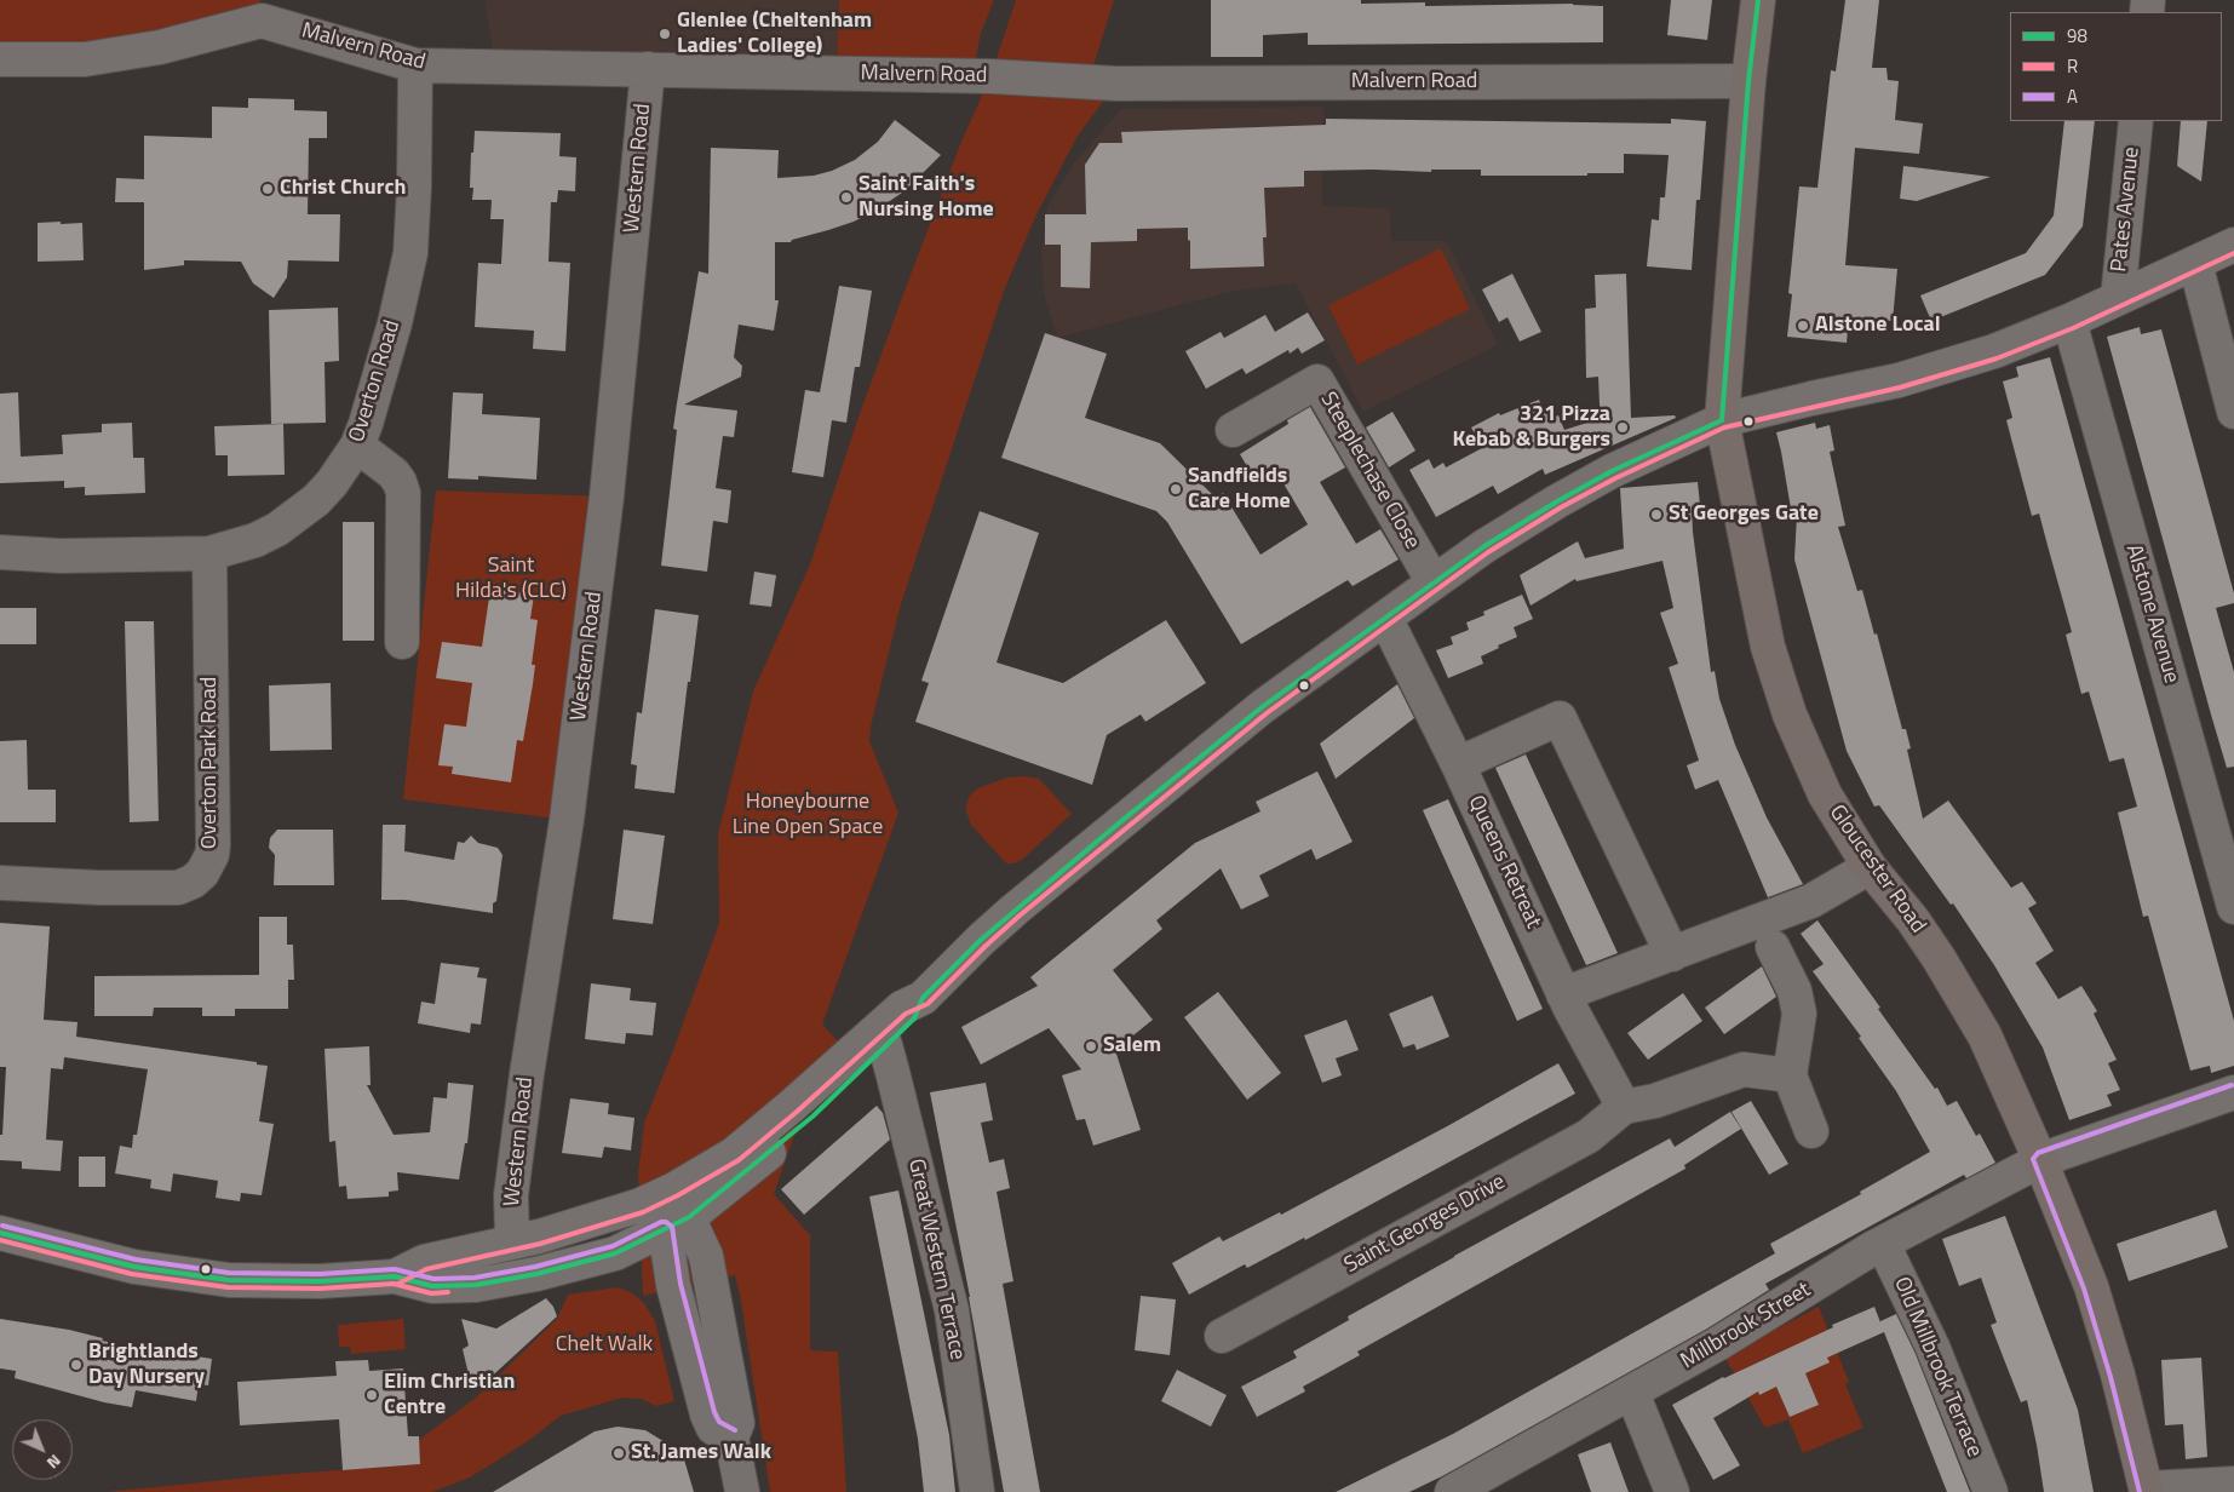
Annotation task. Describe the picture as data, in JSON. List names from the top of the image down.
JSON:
{
  "streets": {
    "main road": ["Gloucester Road"],
    "street": [
      "Malvern Road",
      "Western Road",
      "Pates Avenue",
      "Overton Road",
      "Steeplechase Close",
      "Alstone Avenue",
      "Overton Park Road",
      "Queens Retreat",
      "Saint Georges Drive",
      "Great Western Terrace",
      "Millbrook Street",
      "Old Millbrook Terrace"
    ]
  },
  "crossings": [
    ["Malvern Road", "Western Road"],
    ["Malvern Road", "Overton Road"],
    ["Malvern Road", "Gloucester Road"],
    ["Overton Road", "Overton Park Road"],
    ["Queens Retreat", "Saint Georges Drive"],
    ["Gloucester Road", "Millbrook Street"],
    ["Millbrook Street", "Old Millbrook Terrace"]
  ],
  "parks": ["Saint Hilda's (CLC)", "Honeybourne Line Open Space", "Chelt Walk"],
  "places": [
    "Glenlee (Cheltenham Ladies' College)",
    "Christ Church",
    "Saint Faith's Nursing Home",
    "Alstone Local",
    "321 Pizza Kebab & Burgers",
    "Sandfields Care Home",
    "St Georges Gate",
    "Salem",
    "Brightlands Day Nursery",
    "Elim Christian Centre",
    "St. James Walk"
  ],
  "lines": ["transit line 98", "transit line R", "transit line A"],
  "legend": ["98", "R", "A"],
  "north": "bottom right"
}
